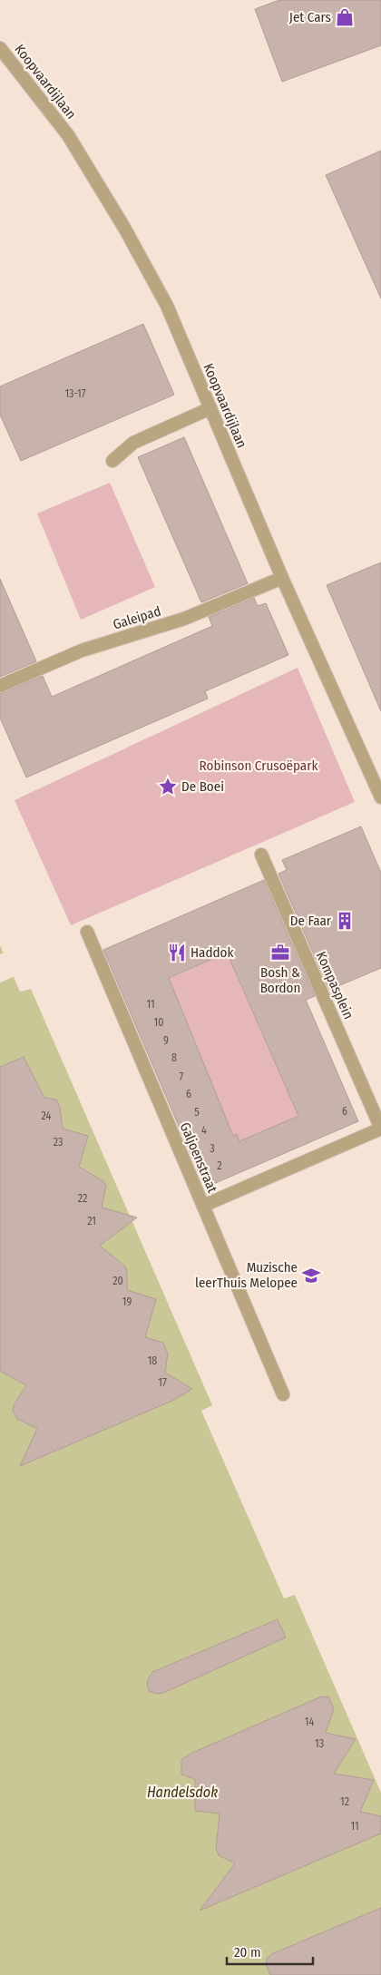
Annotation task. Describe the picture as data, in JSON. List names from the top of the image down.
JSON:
{
  "streets": {
    "street": [
      "Koopvaardijlaan",
      "Galeipad",
      "Kompasplein",
      "Galjoenstraat"
    ]
  },
  "crossings": [
    ["Koopvaardijlaan", "Galeipad"],
    ["Kompasplein", "Galjoenstraat"]
  ],
  "water": ["Handelsdok"],
  "parks": ["Robinson Crusoëpark"],
  "places": {
    "shop": ["Jet Cars"],
    "place": ["De Boei"],
    "building": ["De Faar"],
    "restaurant": ["Haddok"],
    "office": ["Bosh & Bordon"],
    "school or university": ["Muzische leerThuis Melopee"]
  },
  "house_numbers": [
    "13-17",
    "11",
    "10",
    "9",
    "8",
    "7",
    "6",
    "6",
    "5",
    "24",
    "4",
    "23",
    "3",
    "2",
    "22",
    "21",
    "20",
    "19",
    "18",
    "17",
    "14",
    "13",
    "12",
    "11"
  ],
  "scale_bar": "20 m"
}
